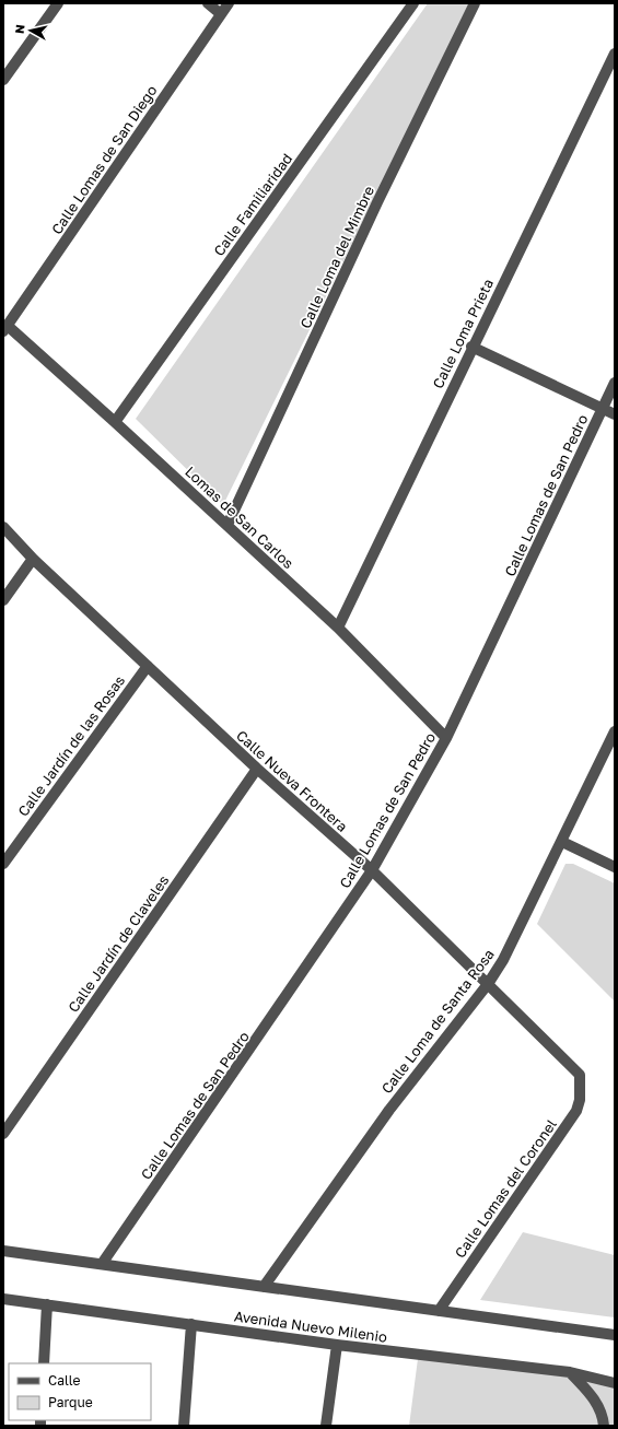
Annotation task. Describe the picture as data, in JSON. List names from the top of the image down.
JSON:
{
  "streets": {
    "street": [
      "Calle Lomas de San Diego",
      "Calle Familiaridad",
      "Calle Loma del Mimbre",
      "Calle Loma Prieta",
      "Calle Lomas de San Pedro",
      "Lomas de San Carlos",
      "Calle Jardín de las Rosas",
      "Calle Nueva Frontera",
      "Calle Jardín de Claveles",
      "Calle Loma de Santa Rosa",
      "Calle Lomas del Coronel",
      "Avenida Nuevo Milenio"
    ]
  },
  "crossings": [
    ["Calle Lomas de San Diego", "Lomas de San Carlos"],
    ["Calle Familiaridad", "Lomas de San Carlos"],
    ["Calle Loma del Mimbre", "Lomas de San Carlos"],
    ["Calle Loma Prieta", "Lomas de San Carlos"],
    ["Calle Lomas de San Pedro", "Lomas de San Carlos"],
    ["Calle Lomas de San Pedro", "Calle Nueva Frontera"],
    ["Calle Jardín de las Rosas", "Calle Nueva Frontera"],
    ["Calle Nueva Frontera", "Calle Jardín de Claveles"],
    ["Calle Nueva Frontera", "Calle Loma de Santa Rosa"],
    ["Calle Nueva Frontera", "Calle Lomas del Coronel"]
  ],
  "legend": ["Calle", "Parque"],
  "north": "left"
}
